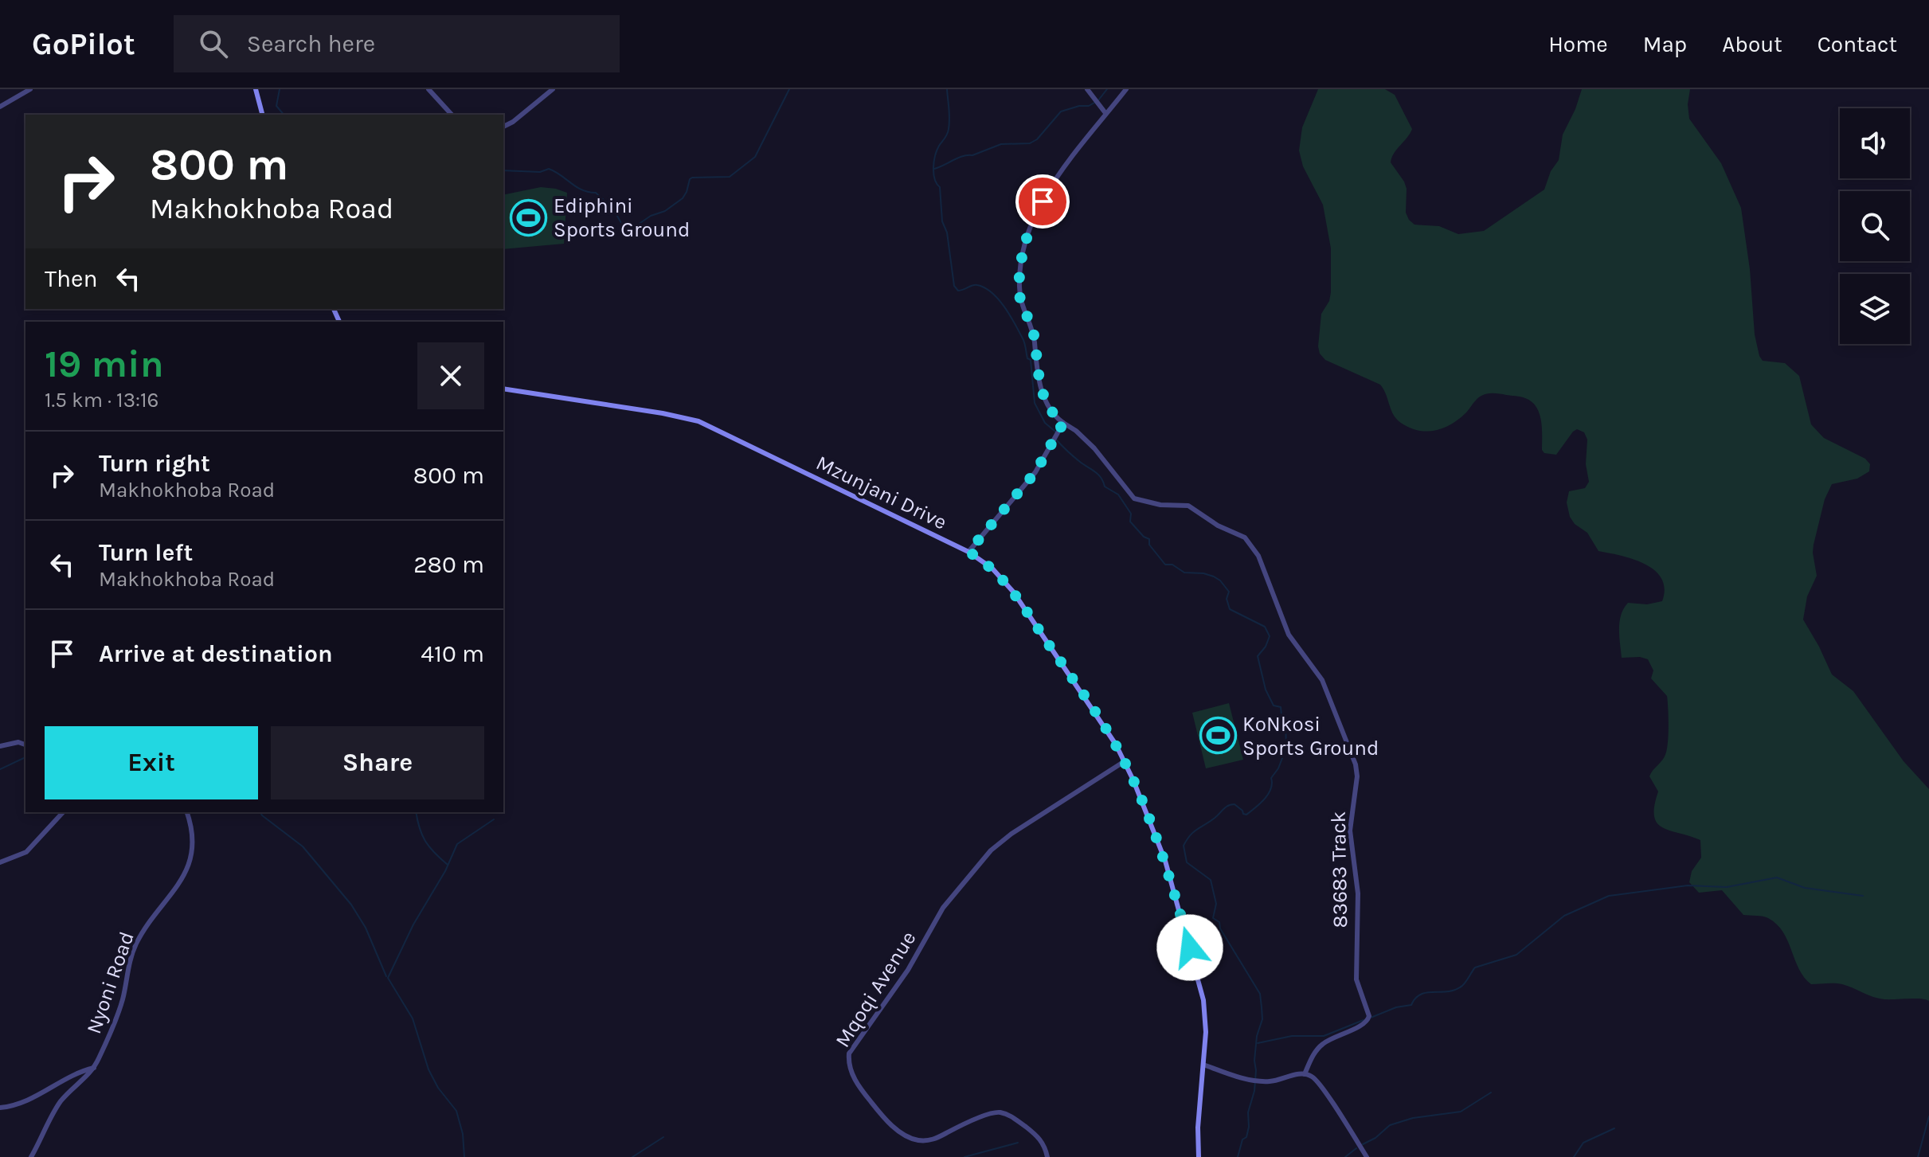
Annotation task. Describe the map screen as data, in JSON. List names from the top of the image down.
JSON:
{
  "streets": {
    "main road": ["Mzunjani Drive"],
    "street": ["83683 Track", "Nyoni Road", "Mqoqi Avenue"]
  },
  "crossings": [
    ["Mzunjani Drive", "Mqoqi Avenue"]
  ],
  "places": {
    "sports": ["Ediphini Sports Ground", "KoNkosi Sports Ground"]
  },
  "page": {
    "header": "GoPilot",
    "search": "Search here",
    "nav": [
      "Home",
      "Map",
      "About",
      "Contact"
    ],
    "turn": ["800 m", "Makhokhoba Road"],
    "then": "Then",
    "heading": ["19 min", "1.5 km · 13:16"],
    "list": [
      {
        "name": "Turn right",
        "note": "Makhokhoba Road",
        "value": "800 m"
      },
      {
        "name": "Turn left",
        "note": "Makhokhoba Road",
        "value": "280 m"
      },
      {
        "name": "Arrive at destination",
        "value": "410 m"
      }
    ],
    "buttons": ["Exit", "Share"]
  }
}
